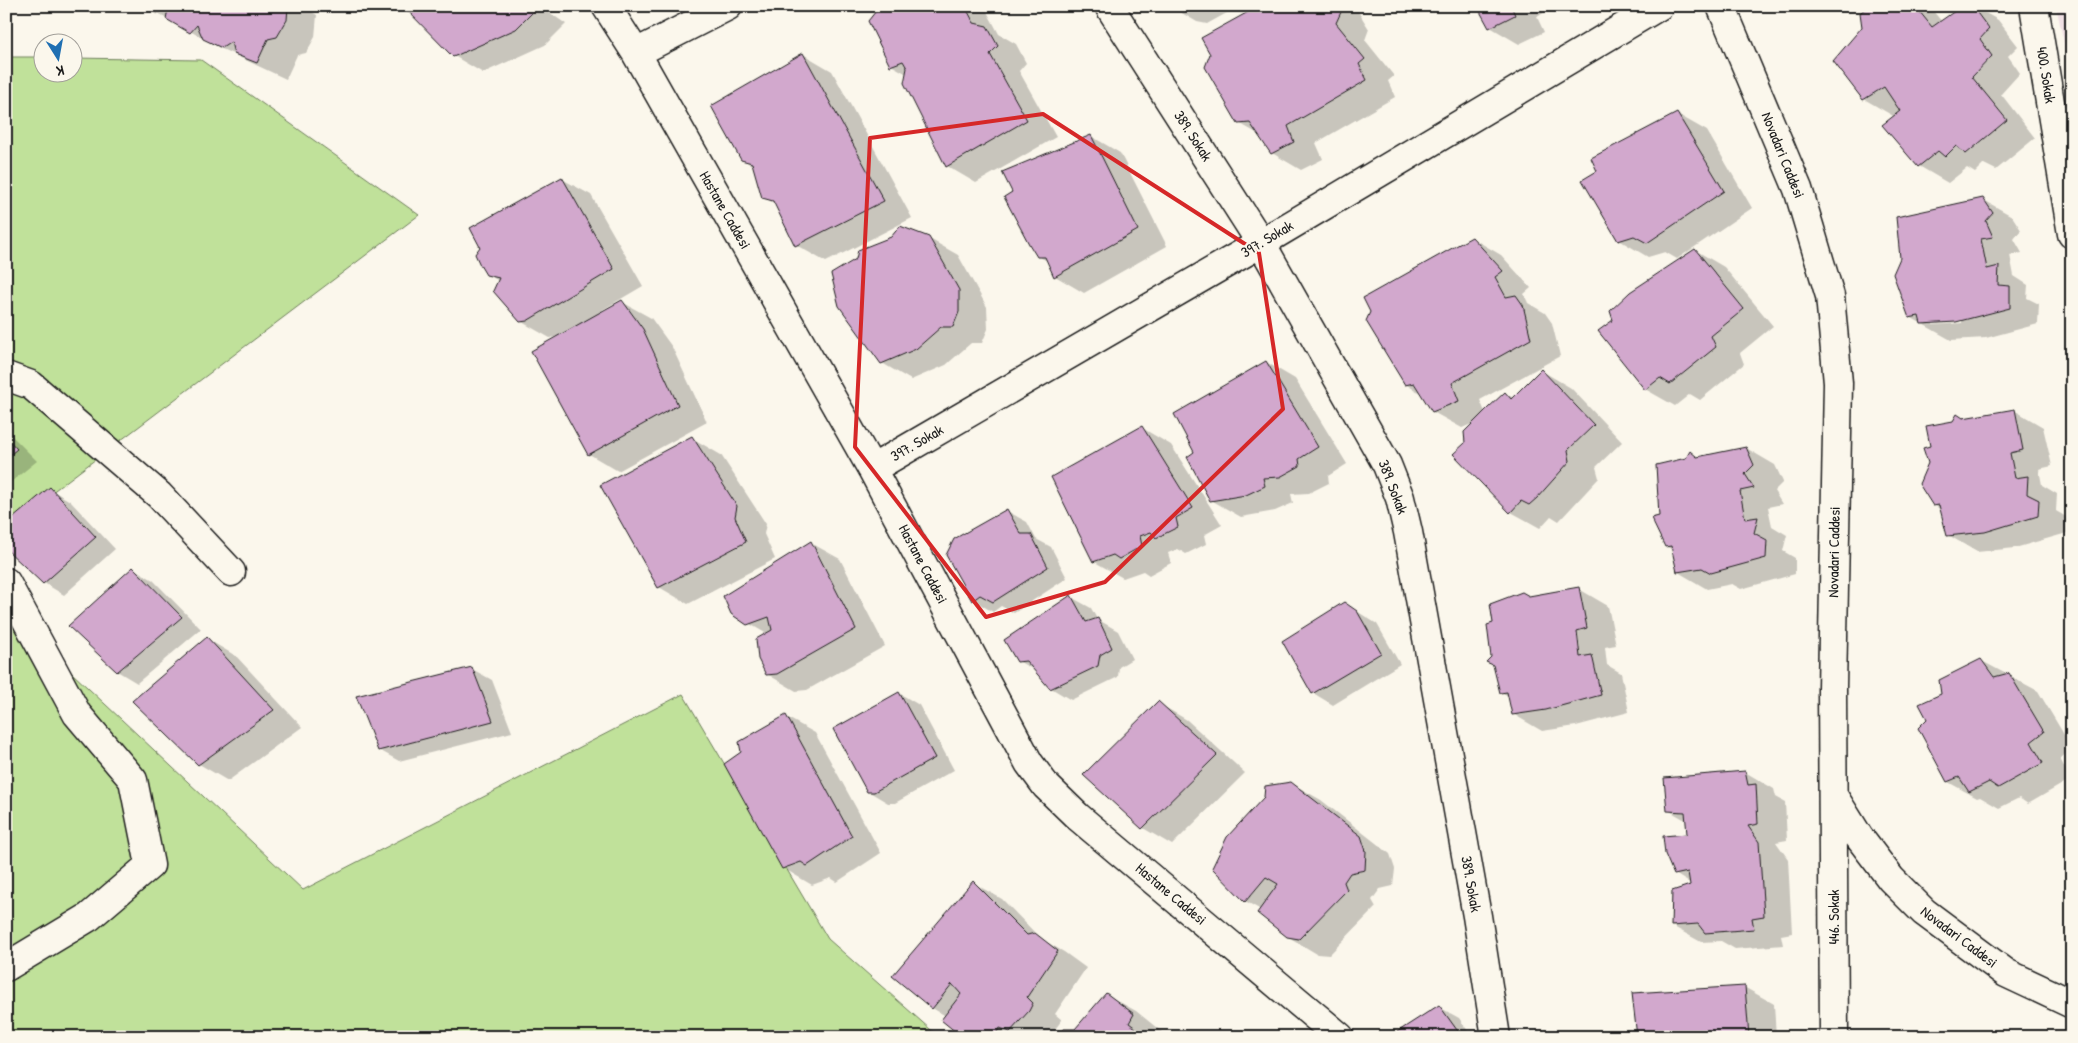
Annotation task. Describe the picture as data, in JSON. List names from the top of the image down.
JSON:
{
  "streets": {
    "street": [
      "400. Sokak",
      "389. Sokak",
      "Novadari Caddesi",
      "Hastane Caddesi",
      "397. Sokak",
      "446. Sokak"
    ]
  },
  "crossings": [
    ["389. Sokak", "397. Sokak"],
    ["Novadari Caddesi", "446. Sokak"],
    ["Hastane Caddesi", "397. Sokak"]
  ],
  "north": "bottom"
}
